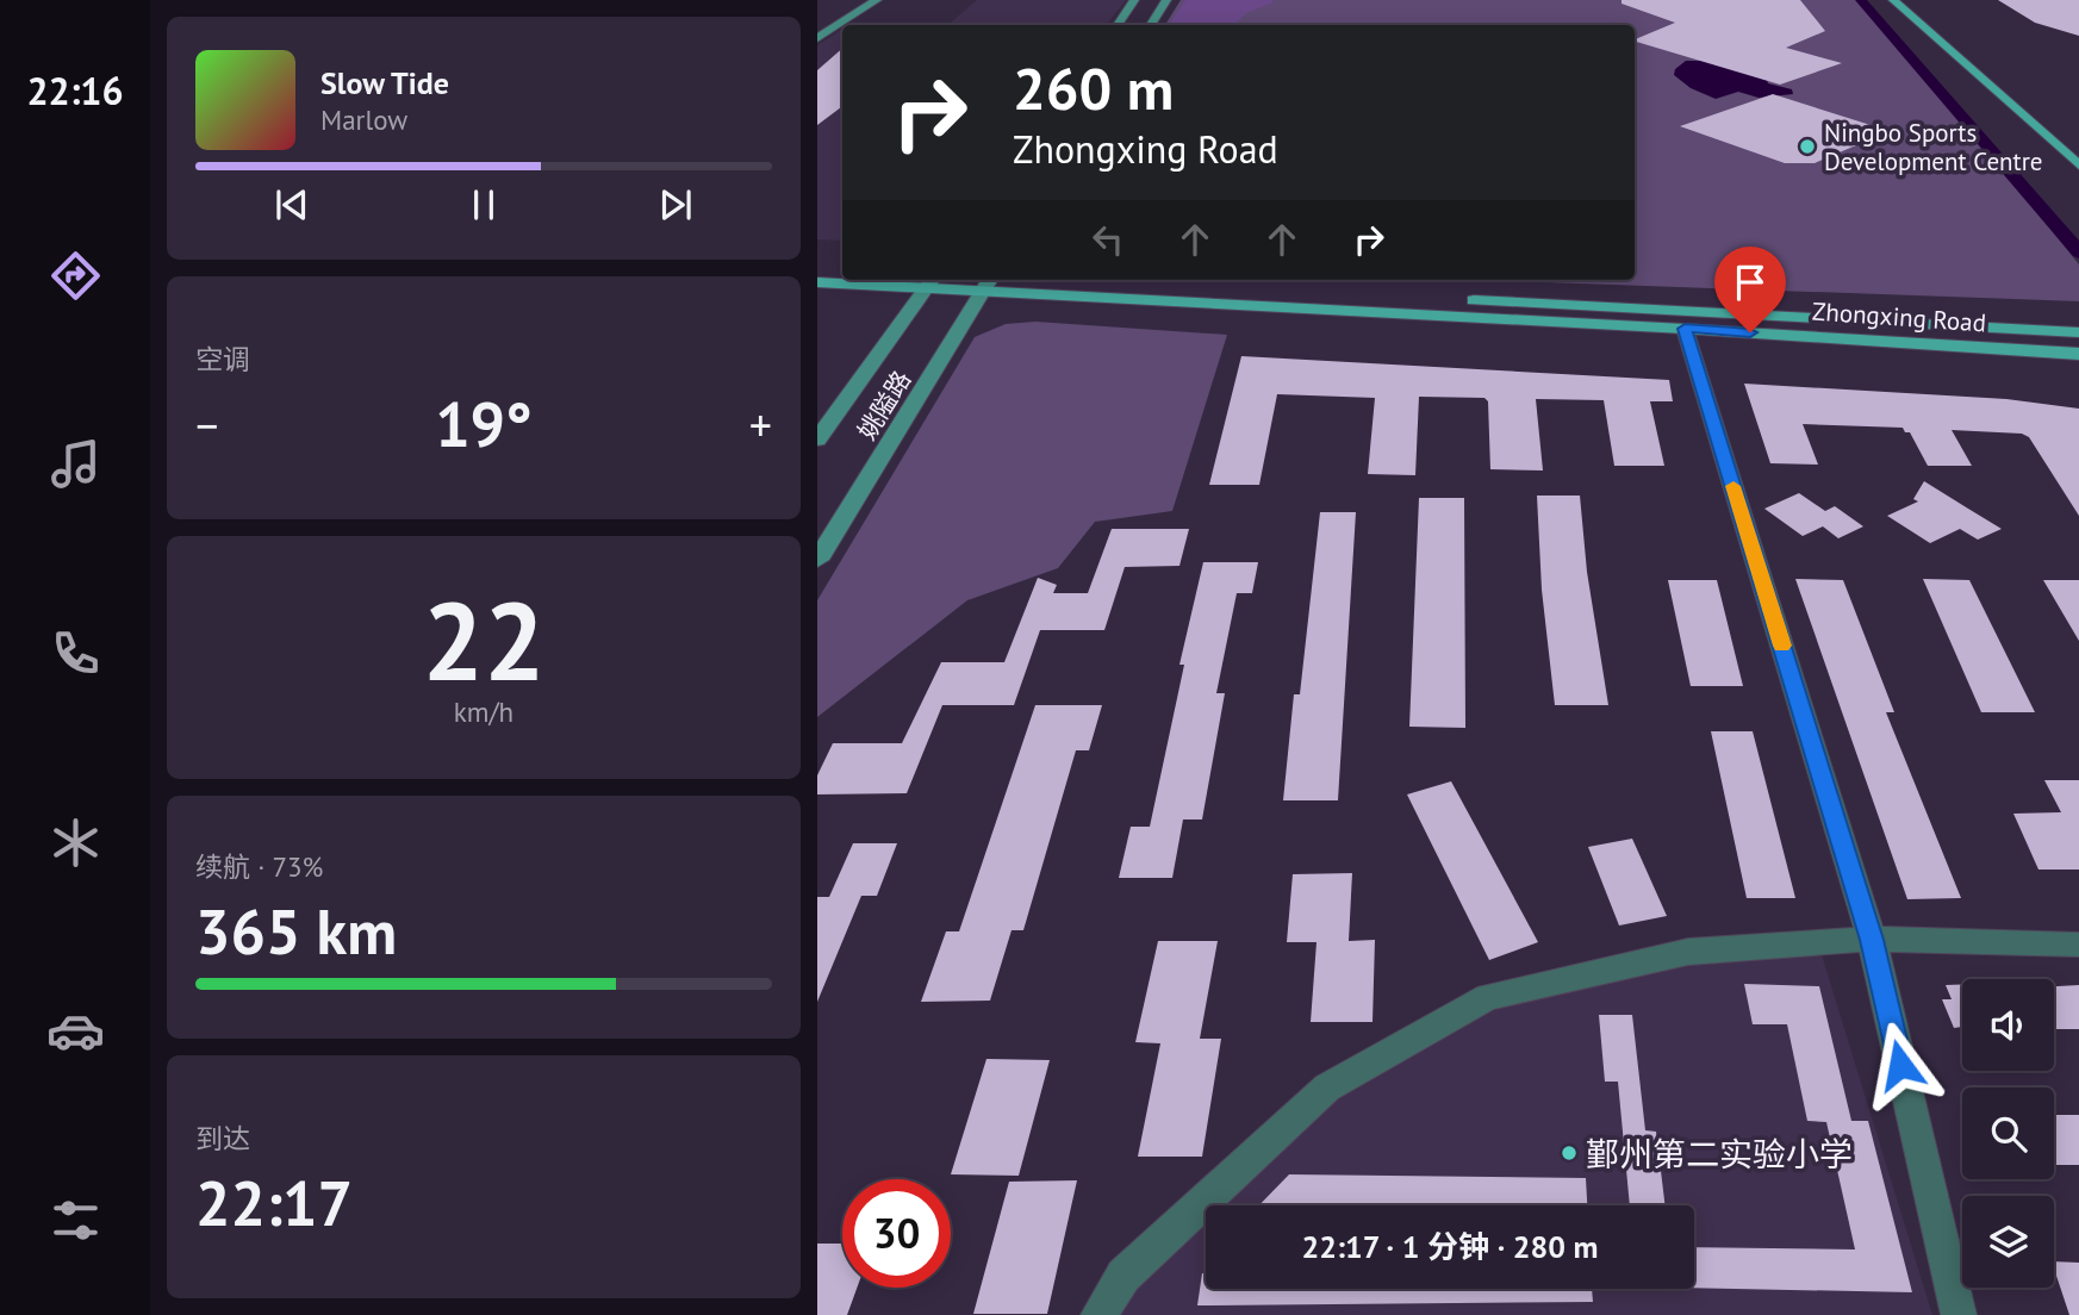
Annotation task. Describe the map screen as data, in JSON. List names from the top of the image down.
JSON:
{
  "streets": {
    "main road": ["Zhongxing Road", "姚隘路"]
  },
  "crossings": [
    ["Zhongxing Road", "姚隘路"]
  ],
  "places": ["Ningbo Sports Development Centre", "鄞州第二实验小学"],
  "page": {
    "tabs": "22:16",
    "turn": ["260 m", "Zhongxing Road"],
    "song": ["Slow Tide", "Marlow"],
    "tile": [
      "空调",
      ["22", "km/h"],
      ["续航 · 73%", "365 km"],
      ["到达", "22:17"]
    ],
    "heat": ["−", "19°", "+"],
    "limit": "30",
    "trip": "22:17 · 1 分钟 · 280 m"
  }
}
